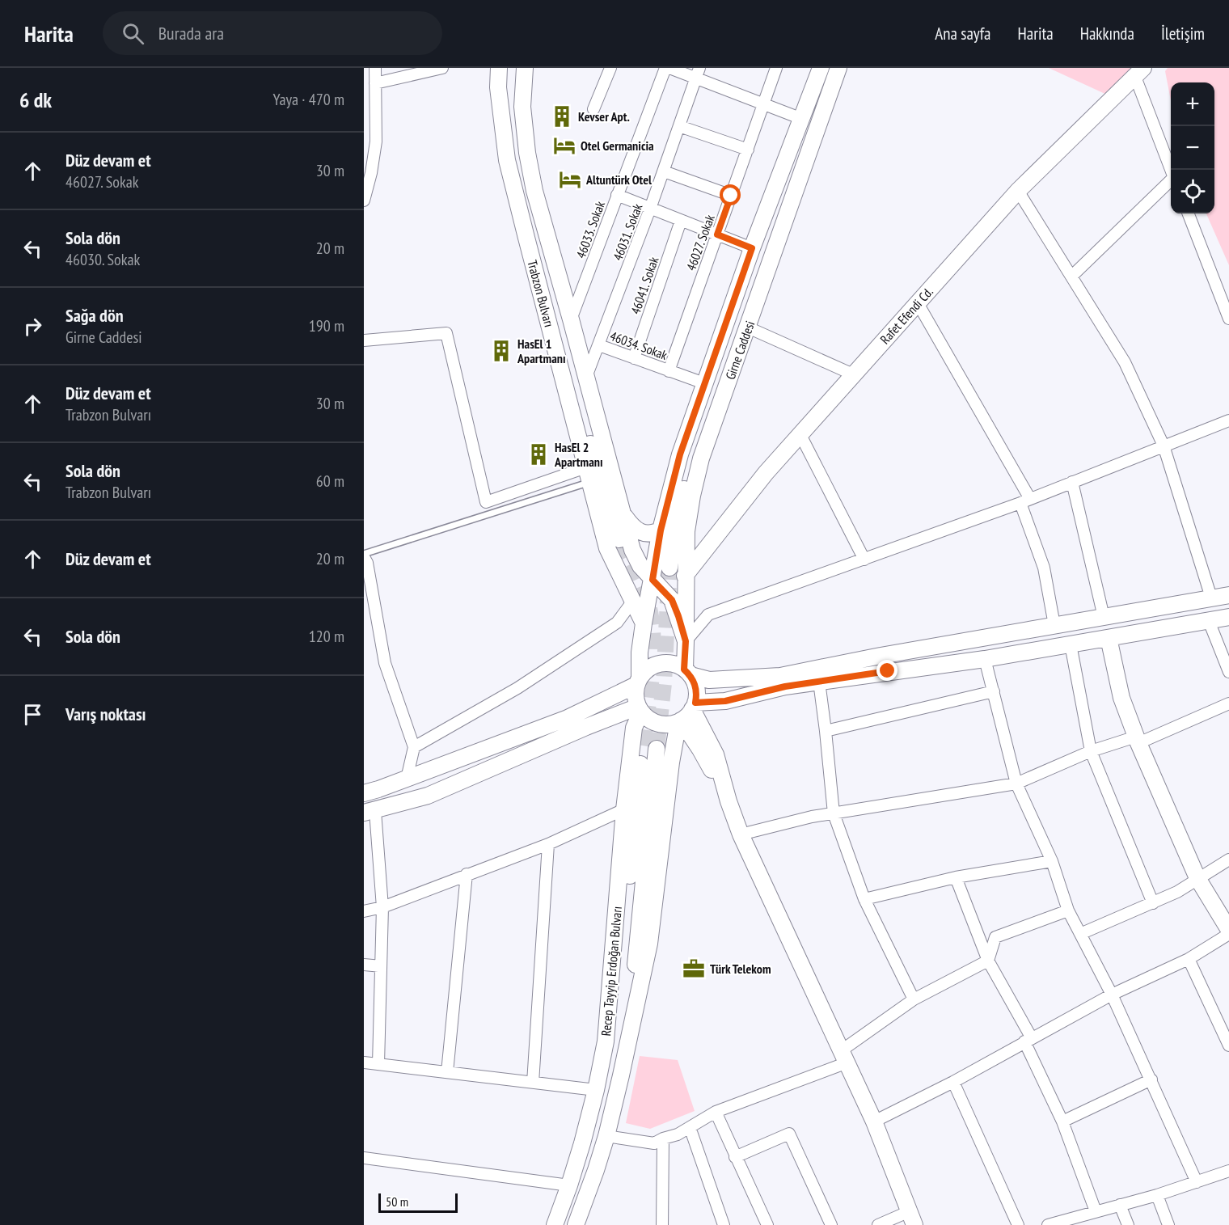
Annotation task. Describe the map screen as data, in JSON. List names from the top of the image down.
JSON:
{
  "streets": {
    "main road": [
      "Trabzon Bulvarı",
      "Rafet Efendi Cd.",
      "Girne Caddesi",
      "Recep Tayyip Erdoğan Bulvarı"
    ],
    "street": [
      "46033. Sokak",
      "46031. Sokak",
      "46027. Sokak",
      "46041. Sokak",
      "46034. Sokak"
    ]
  },
  "crossings": [
    ["46033. Sokak", "Trabzon Bulvarı"],
    ["46031. Sokak", "Trabzon Bulvarı"],
    ["46031. Sokak", "46034. Sokak"],
    ["46027. Sokak", "46034. Sokak"],
    ["46041. Sokak", "46034. Sokak"],
    ["Trabzon Bulvarı", "Girne Caddesi"],
    ["Trabzon Bulvarı", "Recep Tayyip Erdoğan Bulvarı"],
    ["Rafet Efendi Cd.", "Girne Caddesi"],
    ["46034. Sokak", "Girne Caddesi"]
  ],
  "places": {
    "building": ["Kevser Apt.", "HasEl 1 Apartmanı", "HasEl 2 Apartmanı"],
    "hotel": ["Otel Germanicia", "Altuntürk Otel"],
    "office": ["Türk Telekom"]
  },
  "scale_bar": "50 m",
  "page": {
    "header": "Harita",
    "search": "Burada ara",
    "nav": [
      "Ana sayfa",
      "Harita",
      "Hakkında",
      "İletişim"
    ],
    "heading": ["6 dk", "Yaya · 470 m"],
    "map_buttons": ["+", "−"],
    "list": [
      ["Düz devam et", "46027. Sokak", "30 m"],
      ["Sola dön", "46030. Sokak", "20 m"],
      ["Sağa dön", "Girne Caddesi", "190 m"],
      ["Düz devam et", "Trabzon Bulvarı", "30 m"],
      ["Sola dön", "Trabzon Bulvarı", "60 m"],
      ["Düz devam et", "20 m"],
      ["Sola dön", "120 m"],
      "Varış noktası"
    ],
    "scale": "50 m"
  }
}
